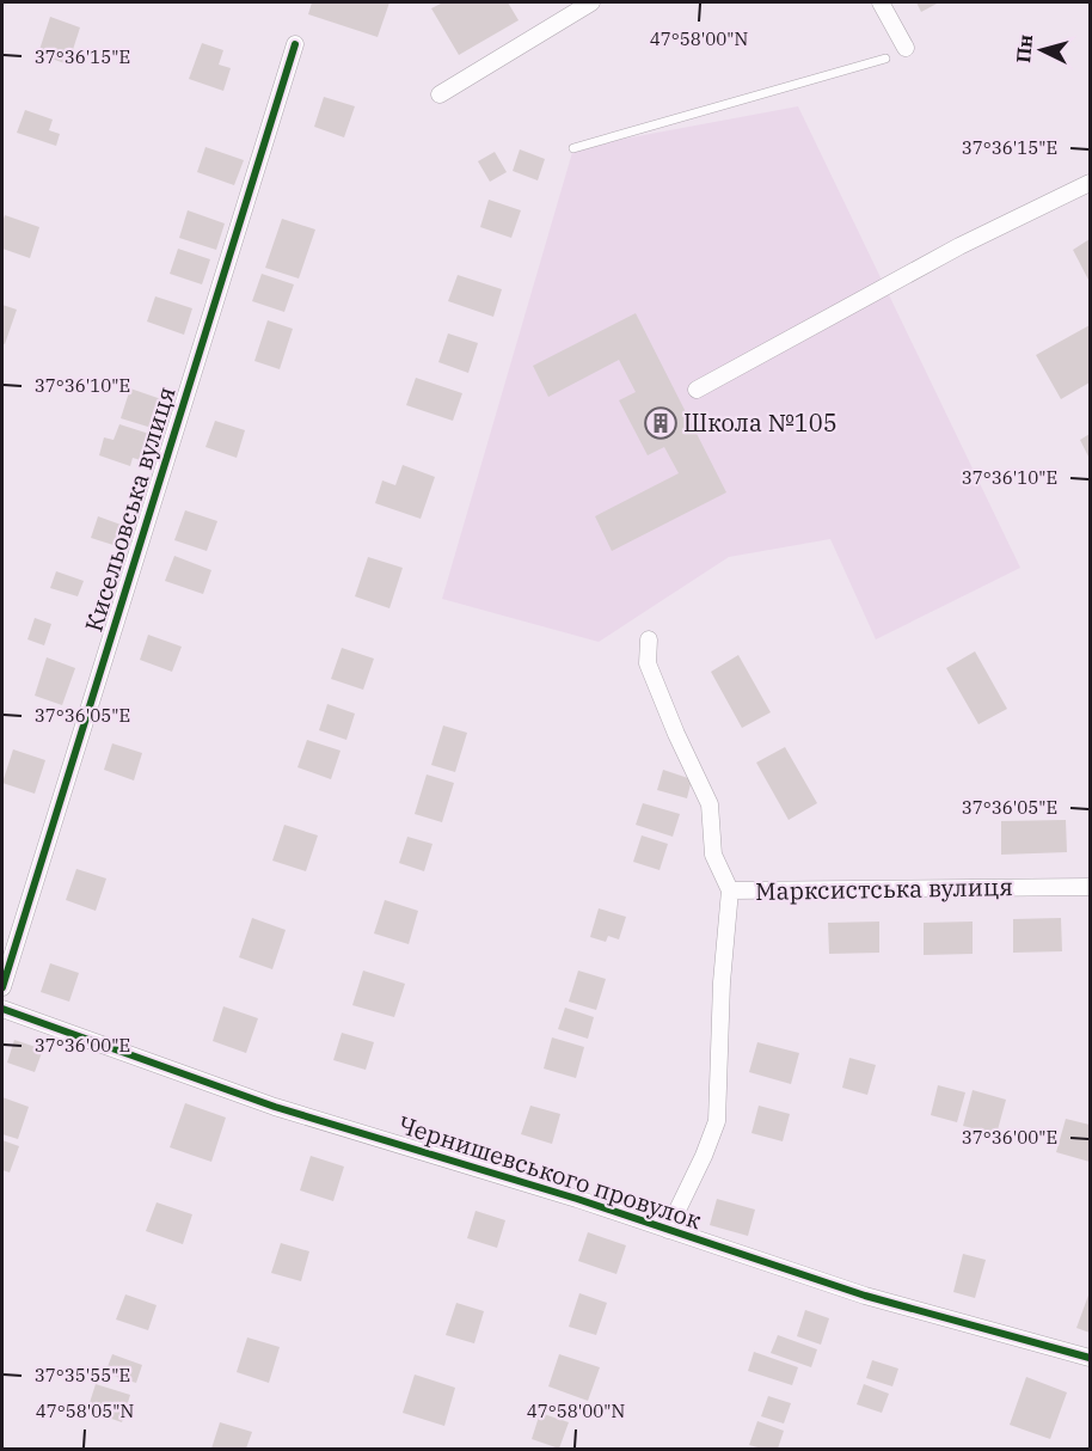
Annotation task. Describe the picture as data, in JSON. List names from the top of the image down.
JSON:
{
  "streets": {
    "street": ["Кисельовська вулиця", "Марксистська вулиця", "Чернишевського провулок"]
  },
  "places": {
    "building": ["Школа №105"]
  },
  "north": "left",
  "coordinates": [
    "47°58'00\"N",
    "37°36'15\"E",
    "37°36'10\"E",
    "37°36'05\"E",
    "37°36'00\"E",
    "37°35'55\"E",
    "47°58'05\"N"
  ]
}
